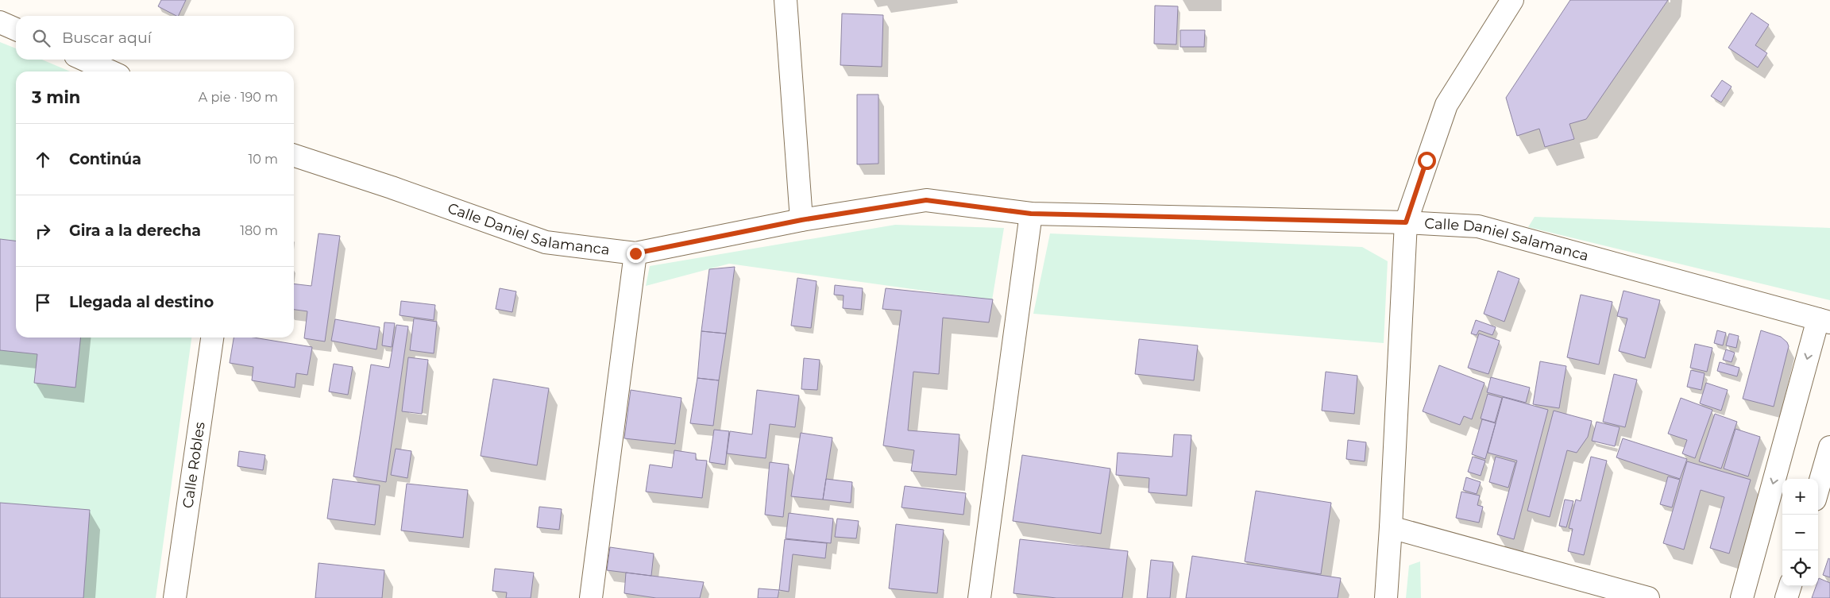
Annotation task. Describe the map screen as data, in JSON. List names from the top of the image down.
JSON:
{
  "streets": {
    "street": ["Calle Daniel Salamanca", "Calle Robles"]
  },
  "page": {
    "search": "Buscar aquí",
    "heading": ["3 min", "A pie · 190 m"],
    "list": [
      ["Continúa", "10 m"],
      ["Gira a la derecha", "180 m"],
      "Llegada al destino"
    ],
    "map_buttons": ["+", "−"]
  }
}
